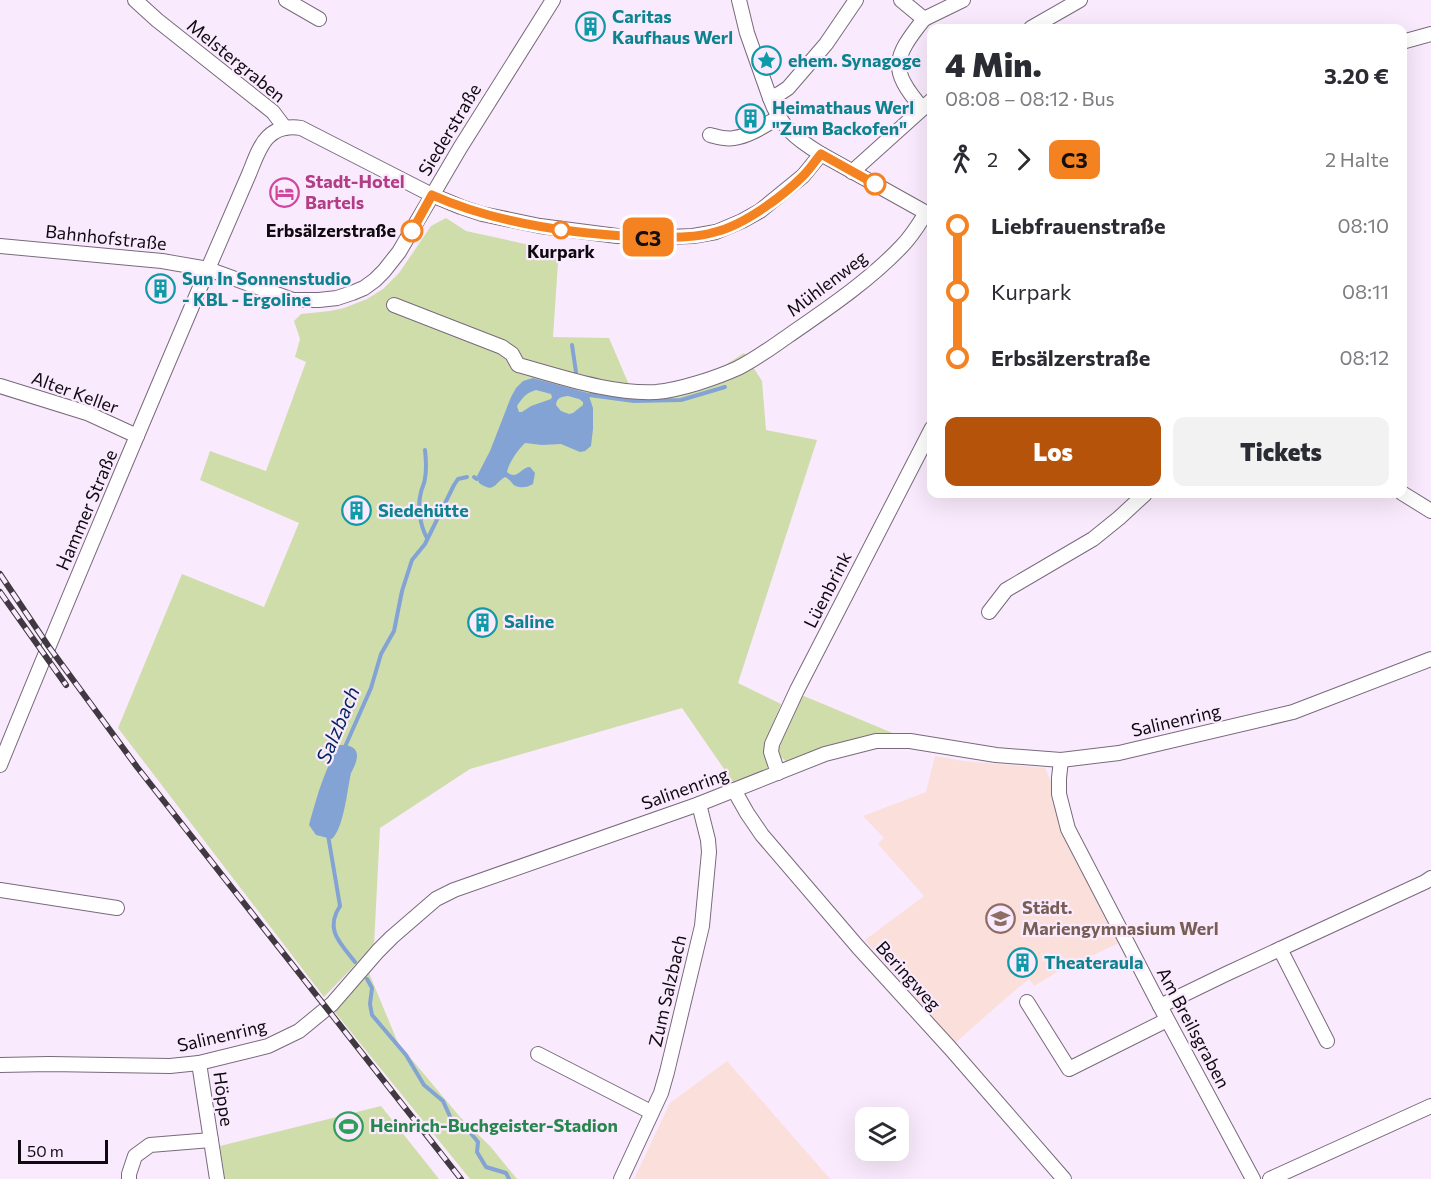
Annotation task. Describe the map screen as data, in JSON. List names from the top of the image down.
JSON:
{
  "streets": {
    "street": [
      "Melstergraben",
      "Siederstraße",
      "Bahnhofstraße",
      "Mühlenweg",
      "Alter Keller",
      "Hammer Straße",
      "Lüenbrink",
      "Salinenring",
      "Beringweg",
      "Zum Salzbach",
      "Am Breilsgraben",
      "Höppe"
    ]
  },
  "crossings": [
    ["Melstergraben", "Hammer Straße"],
    ["Siederstraße", "Bahnhofstraße"],
    ["Siederstraße", "Hammer Straße"],
    ["Bahnhofstraße", "Hammer Straße"],
    ["Alter Keller", "Hammer Straße"],
    ["Lüenbrink", "Salinenring"],
    ["Salinenring", "Beringweg"],
    ["Salinenring", "Zum Salzbach"],
    ["Salinenring", "Am Breilsgraben"],
    ["Salinenring", "Höppe"]
  ],
  "water": ["Salzbach"],
  "places": {
    "building": [
      "Caritas Kaufhaus Werl",
      "Heimathaus Werl \"Zum Backofen\"",
      "Sun In Sonnenstudio - KBL - Ergoline",
      "Siedehütte",
      "Saline",
      "Theateraula"
    ],
    "place": ["ehem. Synagoge"],
    "hotel": ["Stadt-Hotel Bartels"],
    "other": ["Kurpark", "Erbsälzerstraße"],
    "school or university": ["Städt. Mariengymnasium Werl"],
    "sports": ["Heinrich-Buchgeister-Stadion"]
  },
  "lines": ["bus line C3"],
  "scale_bar": "50 m",
  "page": {
    "on_map": "C3",
    "heading": ["4 Min.", "08:08 – 08:12 · Bus", "3.20 €"],
    "legs": ["2", "C3", "2 Halte"],
    "list": [
      {
        "name": "Liebfrauenstraße",
        "value": "08:10"
      },
      {
        "name": "Kurpark",
        "value": "08:11"
      },
      {
        "name": "Erbsälzerstraße",
        "value": "08:12"
      }
    ],
    "buttons": ["Los", "Tickets"],
    "scale": "50 m"
  }
}
